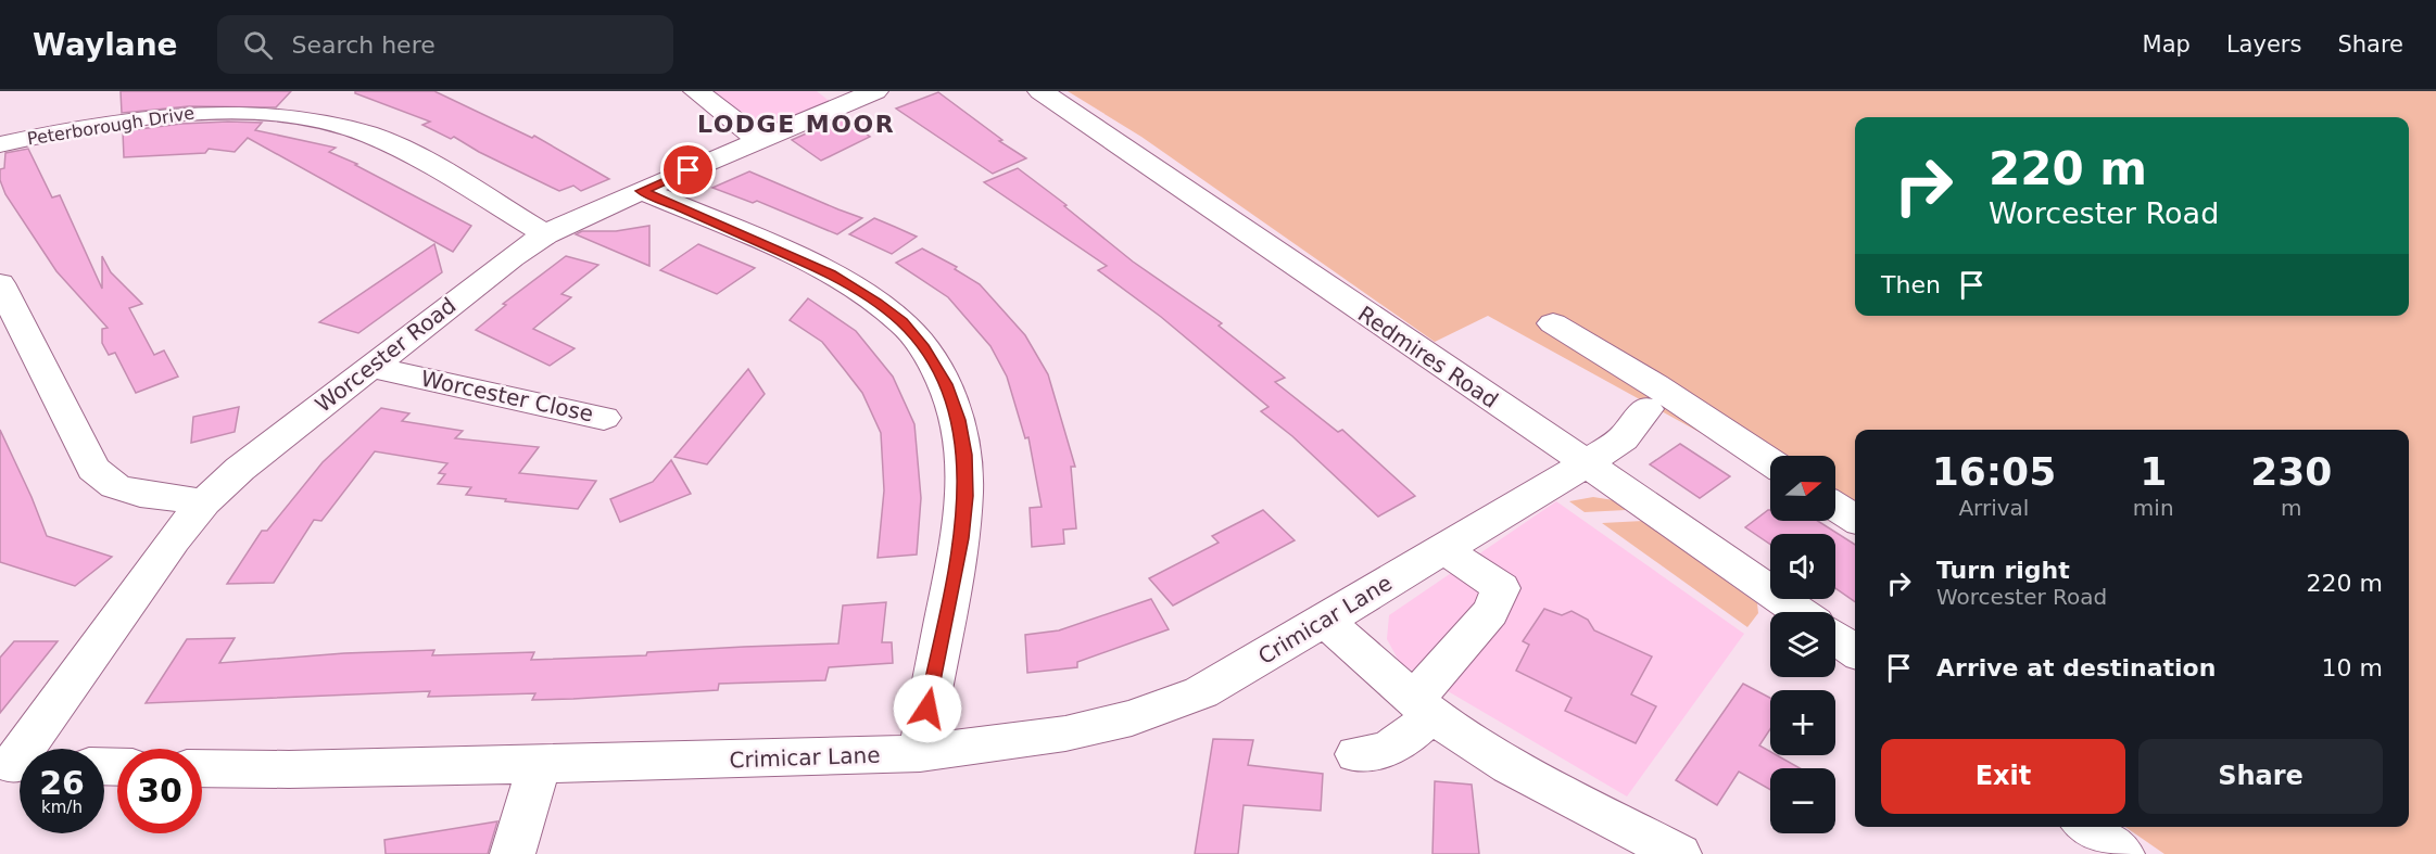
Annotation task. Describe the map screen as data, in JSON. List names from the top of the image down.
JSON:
{
  "streets": {
    "street": [
      "Peterborough Drive",
      "Worcester Road",
      "Redmires Road",
      "Worcester Close",
      "Crimicar Lane"
    ]
  },
  "crossings": [
    ["Peterborough Drive", "Worcester Road"],
    ["Worcester Road", "Worcester Close"],
    ["Redmires Road", "Crimicar Lane"]
  ],
  "districts": ["LODGE MOOR"],
  "north": "right",
  "page": {
    "header": "Waylane",
    "search": "Search here",
    "nav": ["Map", "Layers", "Share"],
    "turn": ["220 m", "Worcester Road"],
    "then": "Then",
    "eta": [
      "16:05",
      "Arrival",
      "1",
      "min",
      "230",
      "m"
    ],
    "map_buttons": ["+", "−"],
    "list": [
      {
        "name": "Turn right",
        "note": "Worcester Road",
        "value": "220 m"
      },
      {
        "name": "Arrive at destination",
        "value": "10 m"
      }
    ],
    "buttons": ["Exit", "Share"],
    "speed": "26 km/h",
    "limit": "30"
  }
}
